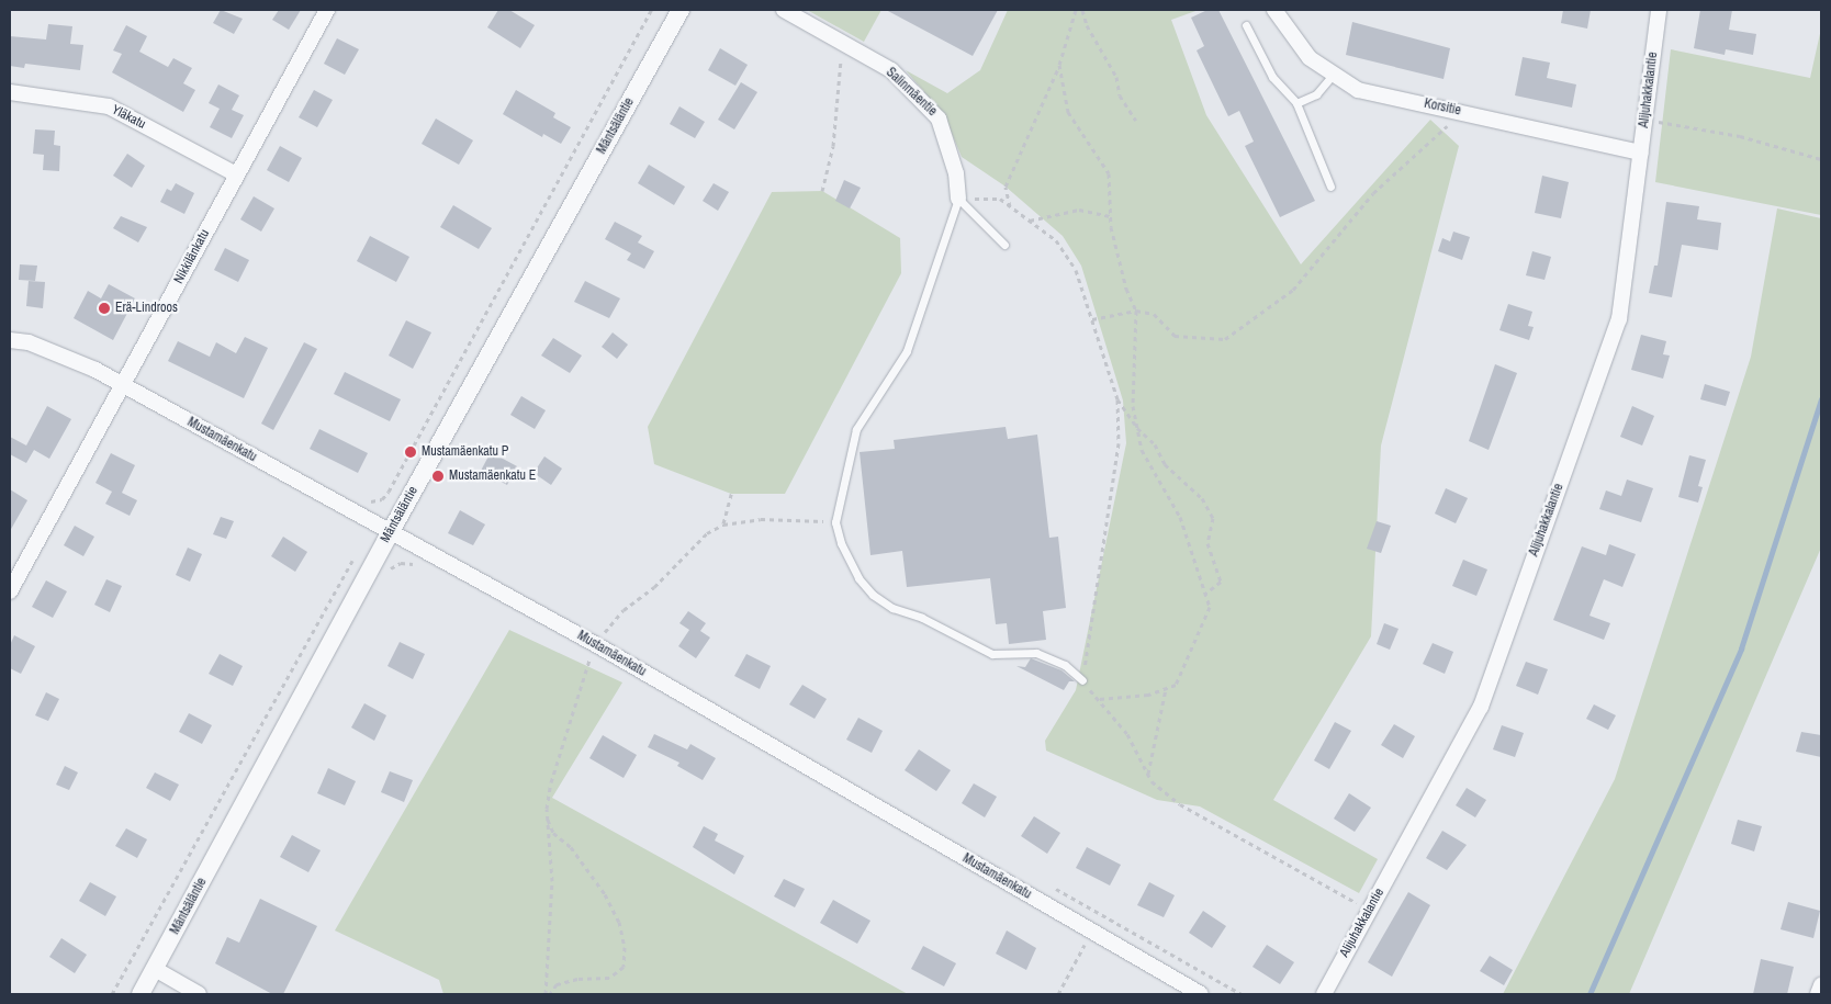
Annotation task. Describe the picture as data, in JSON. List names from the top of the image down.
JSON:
{
  "streets": {
    "street": [
      "Alijuhakkalantie",
      "Salinmäentie",
      "Korsitie",
      "Yläkatu",
      "Mäntsäläntie",
      "Nikkilänkatu",
      "Mustamäenkatu"
    ]
  },
  "crossings": [
    ["Alijuhakkalantie", "Korsitie"],
    ["Yläkatu", "Nikkilänkatu"],
    ["Mäntsäläntie", "Mustamäenkatu"],
    ["Nikkilänkatu", "Mustamäenkatu"]
  ],
  "places": ["Erä-Lindroos", "Mustamäenkatu P", "Mustamäenkatu E"]
}
